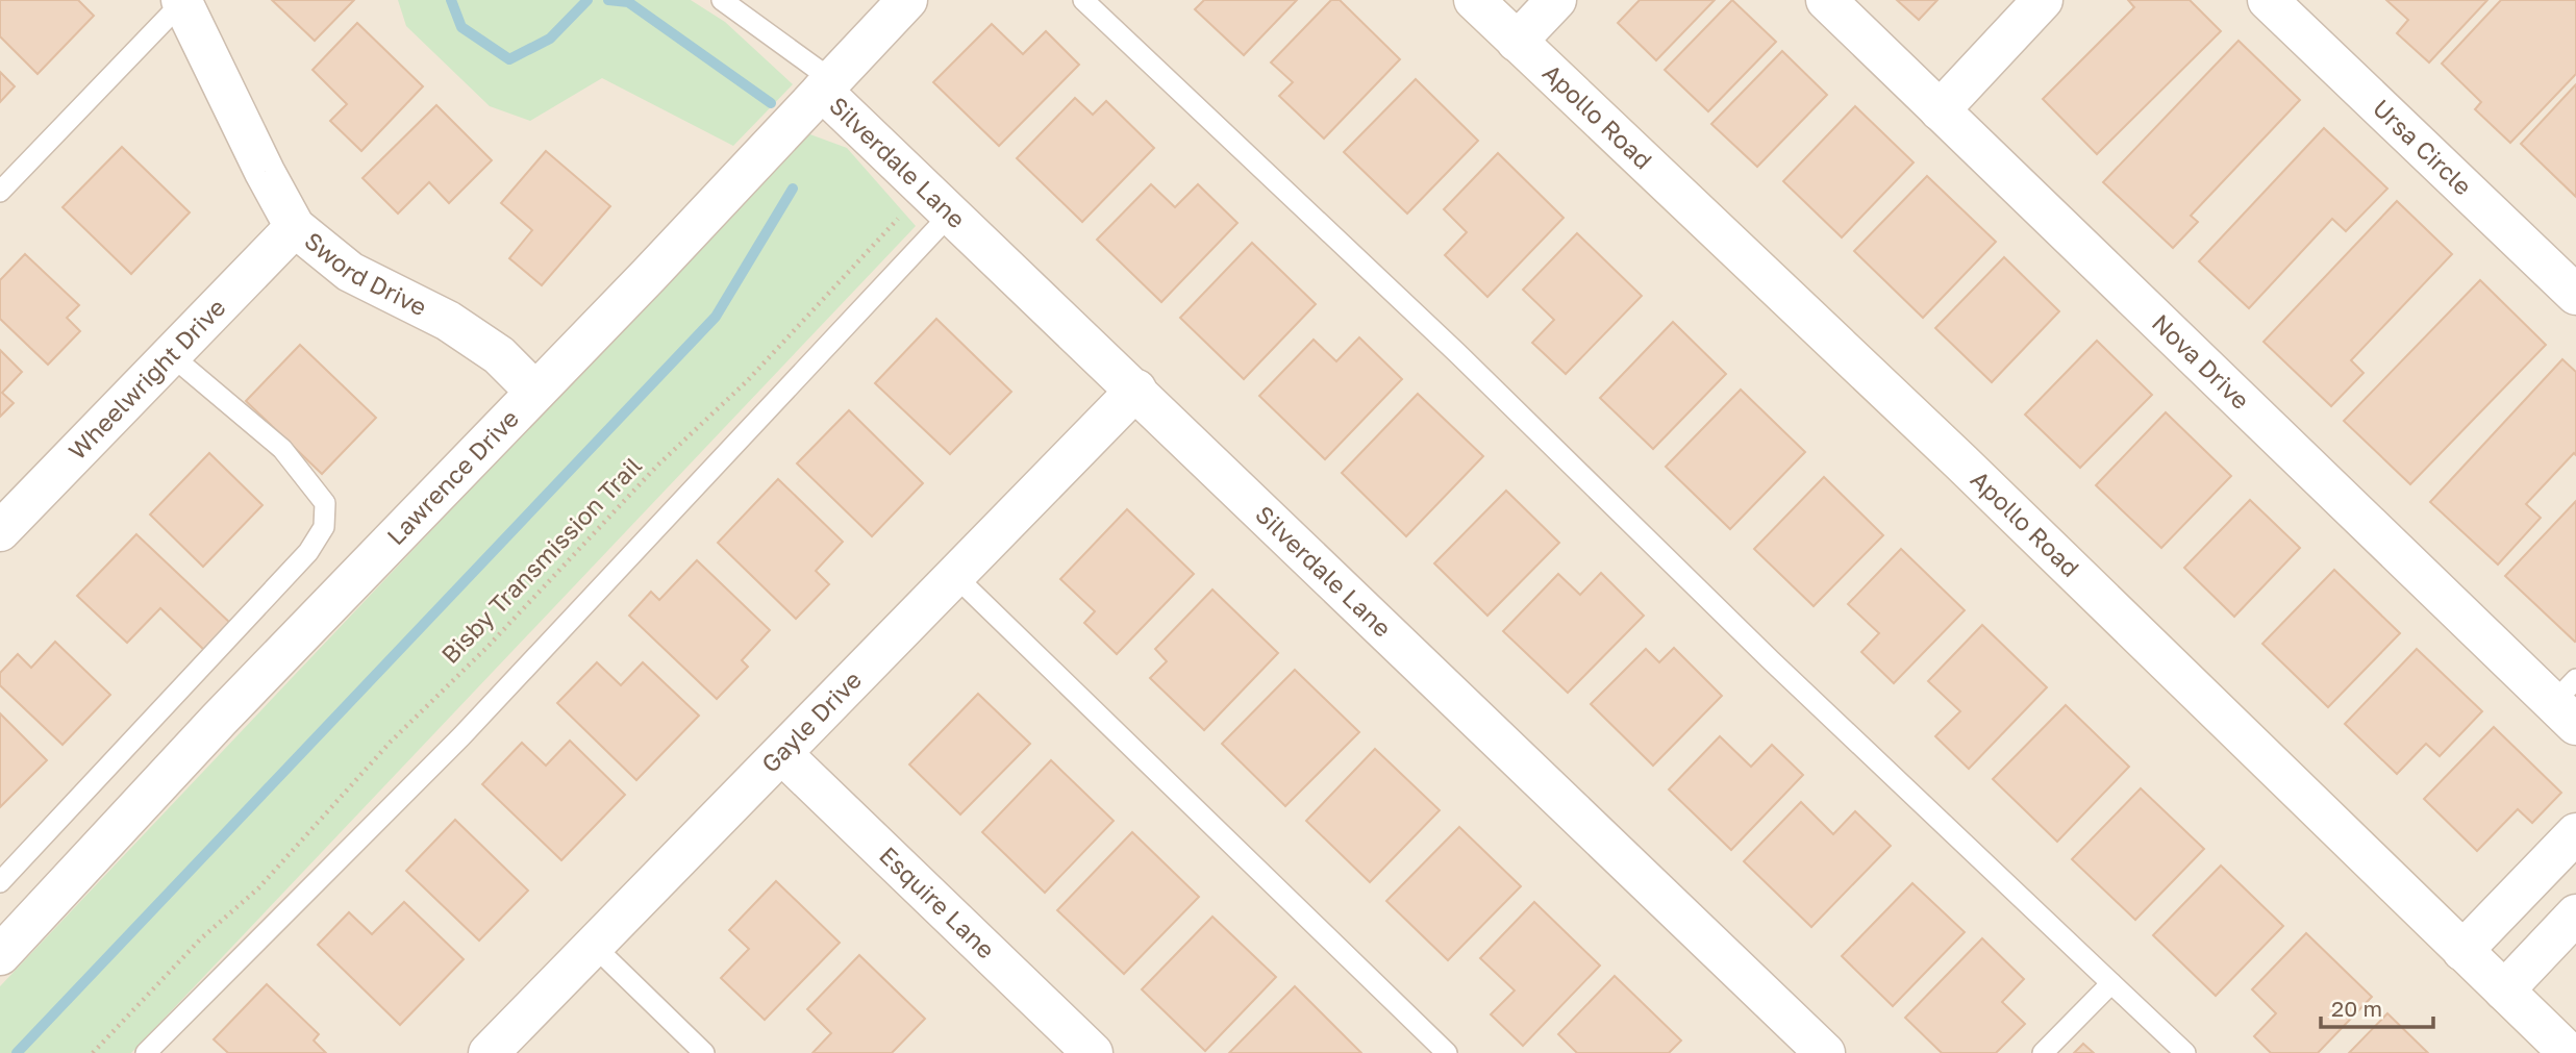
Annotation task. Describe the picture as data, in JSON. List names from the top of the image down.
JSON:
{
  "streets": {
    "street": [
      "Apollo Road",
      "Ursa Circle",
      "Silverdale Lane",
      "Sword Drive",
      "Nova Drive",
      "Wheelwright Drive",
      "Lawrence Drive",
      "Gayle Drive",
      "Esquire Lane"
    ],
    "path": ["Bisby Transmission Trail"]
  },
  "crossings": [
    ["Silverdale Lane", "Lawrence Drive"],
    ["Silverdale Lane", "Gayle Drive"],
    ["Sword Drive", "Wheelwright Drive"],
    ["Sword Drive", "Lawrence Drive"],
    ["Gayle Drive", "Esquire Lane"]
  ],
  "scale_bar": "20 m"
}
